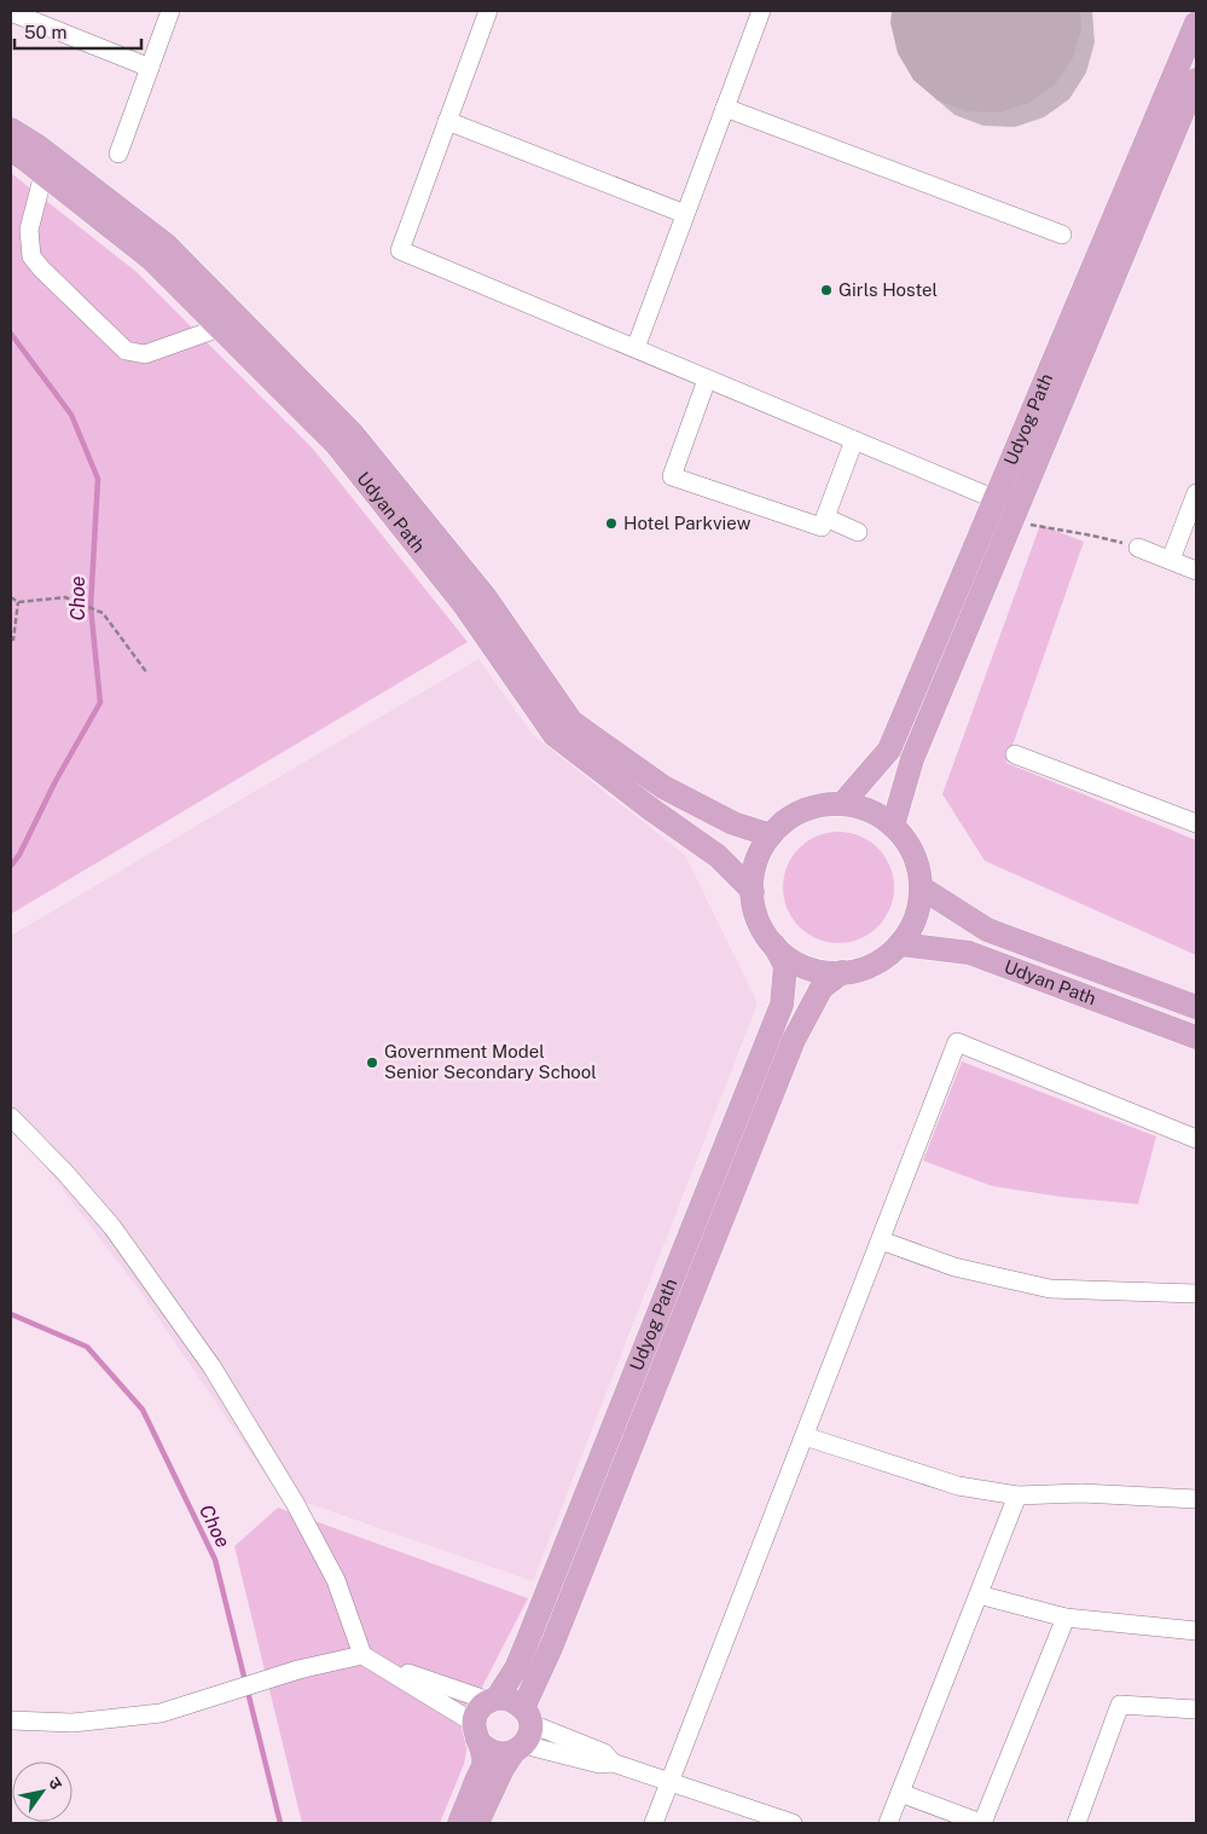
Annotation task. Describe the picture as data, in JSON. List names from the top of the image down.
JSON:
{
  "streets": {
    "main road": ["Udyog Path", "Udyan Path"]
  },
  "crossings": [
    ["Udyog Path", "Udyan Path"]
  ],
  "water": ["Choe"],
  "places": ["Girls Hostel", "Hotel Parkview", "Government Model Senior Secondary School"],
  "scale_bar": "50 m",
  "north": "top right"
}
